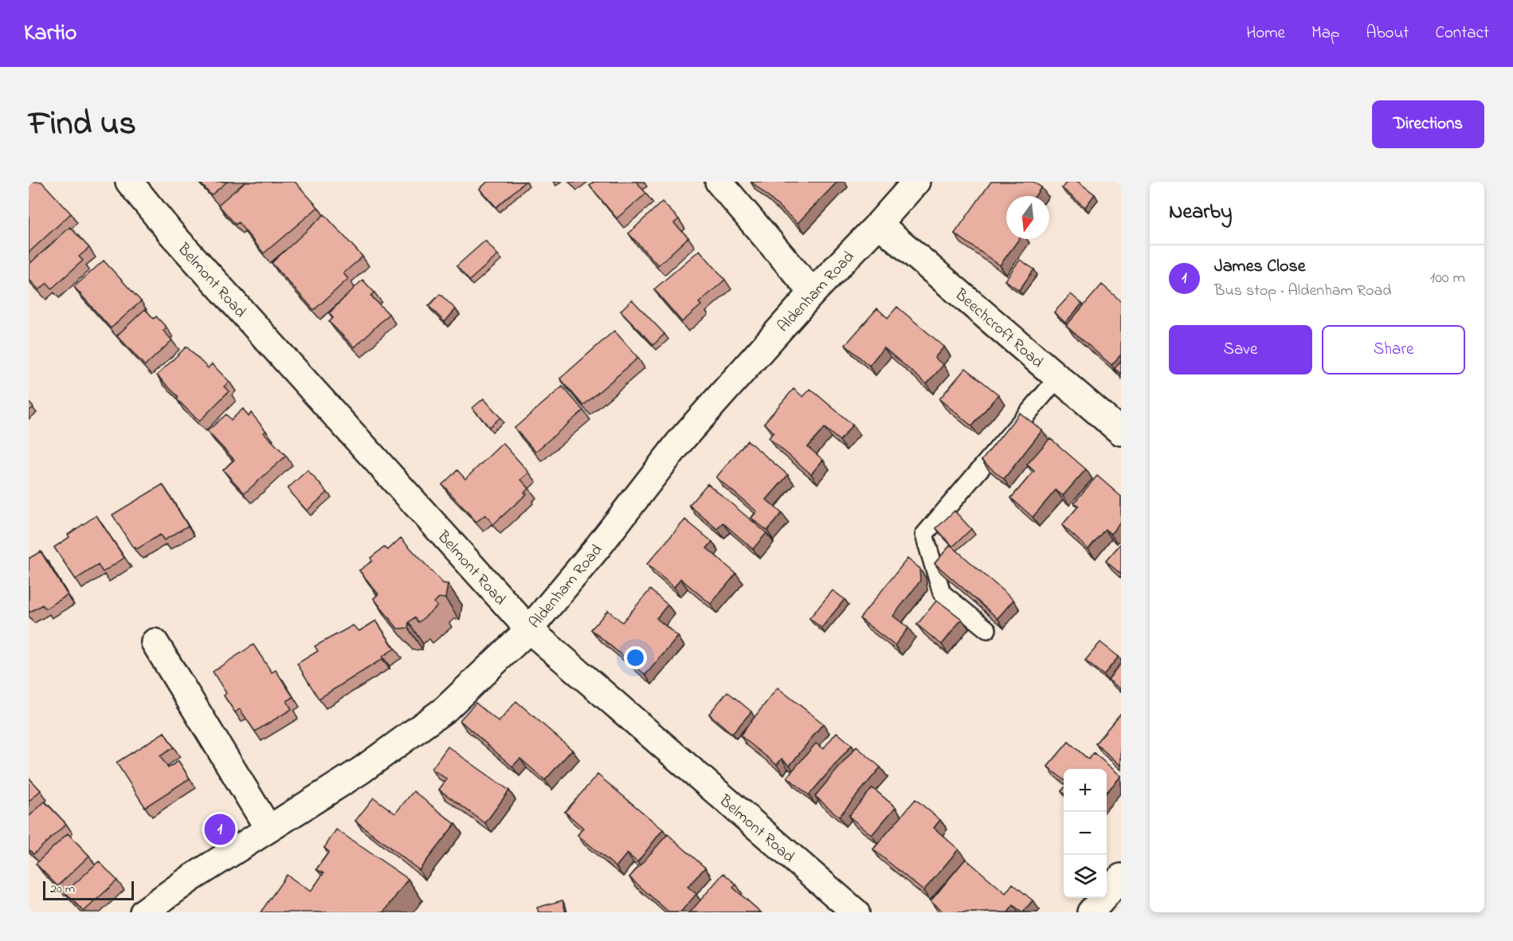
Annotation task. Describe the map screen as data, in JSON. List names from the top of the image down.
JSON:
{
  "streets": {
    "street": ["Belmont Road", "Aldenham Road", "Beechcroft Road"]
  },
  "crossings": [
    ["Belmont Road", "Aldenham Road"],
    ["Aldenham Road", "Beechcroft Road"]
  ],
  "scale_bar": "20 m",
  "north": "bottom",
  "page": {
    "header": "Kartio",
    "nav": [
      "Home",
      "Map",
      "About",
      "Contact"
    ],
    "title": "Find us",
    "buttons": [
      "Directions",
      ["Save", "Share"]
    ],
    "heading": "Nearby",
    "list": [
      {
        "mark": "1",
        "name": "James Close",
        "note": "Bus stop · Aldenham Road",
        "value": "100 m"
      }
    ],
    "map_buttons": ["+", "−"],
    "pins": "1",
    "scale": "20 m"
  }
}
